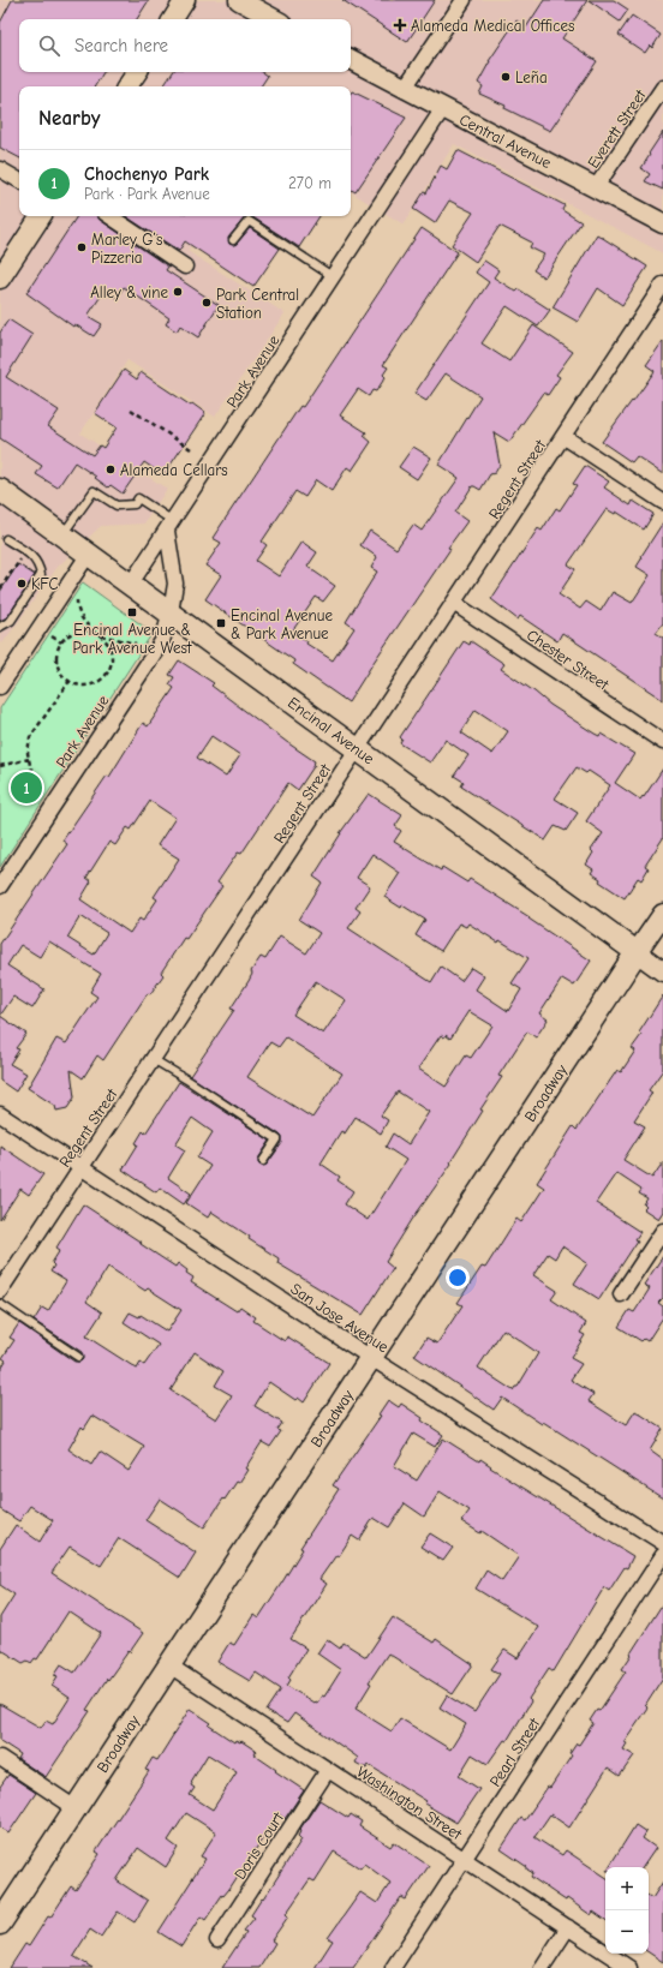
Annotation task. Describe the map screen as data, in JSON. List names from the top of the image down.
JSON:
{
  "streets": {
    "main road": ["Encinal Avenue", "Broadway"],
    "street": [
      "Everett Street",
      "Central Avenue",
      "Park Avenue",
      "Regent Street",
      "Chester Street",
      "San Jose Avenue",
      "Pearl Street",
      "Washington Street",
      "Doris Court"
    ]
  },
  "crossings": [
    ["Everett Street", "Central Avenue"],
    ["Central Avenue", "Park Avenue"],
    ["Park Avenue", "Encinal Avenue"],
    ["Regent Street", "Chester Street"],
    ["Regent Street", "Encinal Avenue"],
    ["Regent Street", "San Jose Avenue"],
    ["Encinal Avenue", "Broadway"],
    ["Broadway", "San Jose Avenue"],
    ["Broadway", "Washington Street"],
    ["Pearl Street", "Washington Street"],
    ["Washington Street", "Doris Court"]
  ],
  "places": {
    "health": ["Alameda Medical Offices"],
    "other": [
      "Leña",
      "Marley G’s Pizzeria",
      "Alley & vine",
      "Park Central Station",
      "Alameda Cellars",
      "KFC"
    ],
    "transit": ["Encinal Avenue & Park Avenue West", "Encinal Avenue & Park Avenue"]
  },
  "page": {
    "search": "Search here",
    "heading": "Nearby",
    "list": [
      {
        "mark": "1",
        "name": "Chochenyo Park",
        "note": "Park · Park Avenue",
        "value": "270 m"
      }
    ],
    "pins": "1",
    "map_buttons": ["+", "−"]
  }
}
